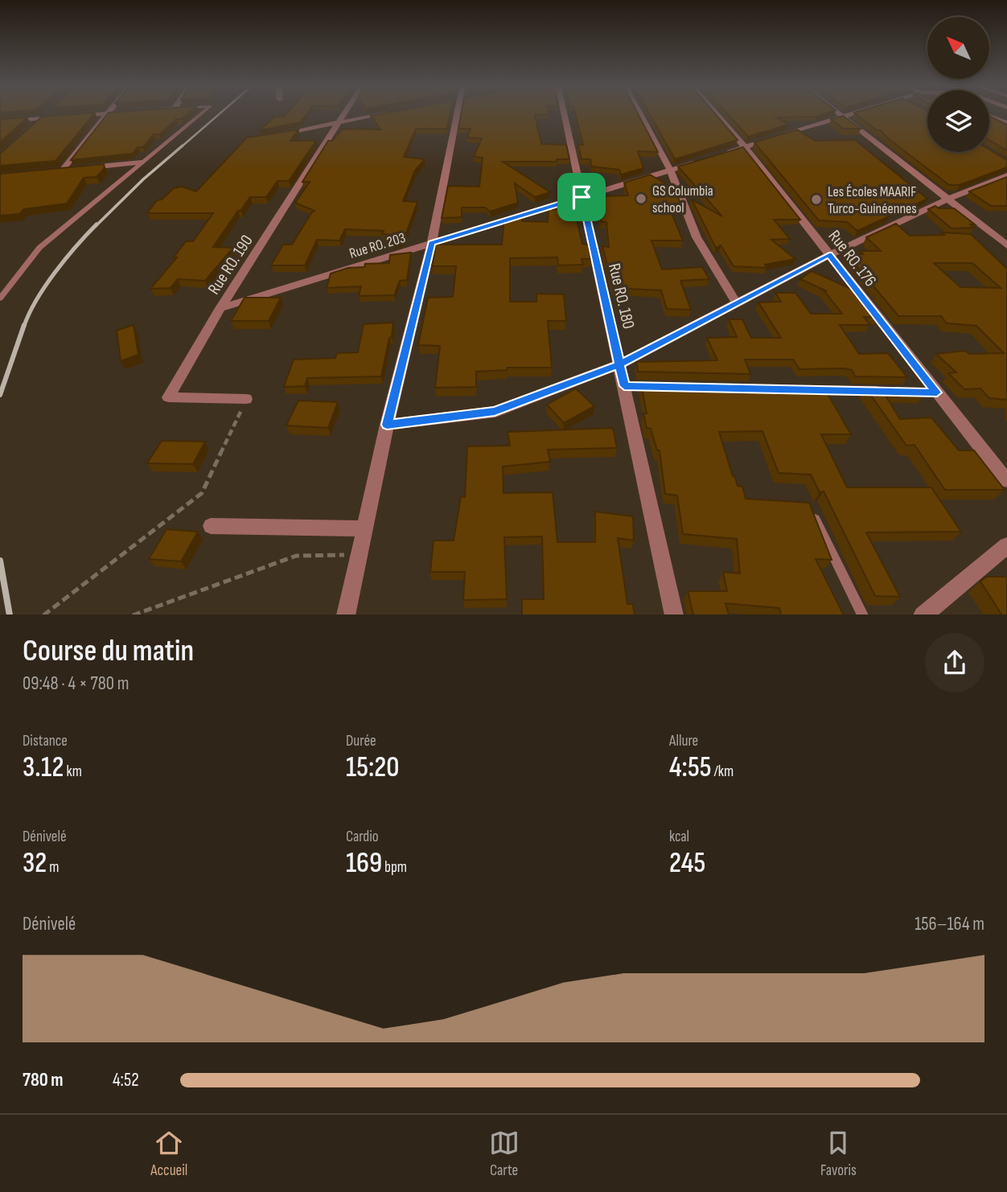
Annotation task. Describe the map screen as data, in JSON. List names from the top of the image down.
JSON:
{
  "streets": {
    "street": [
      "Rue RO. 203",
      "Rue RO. 176",
      "Rue RO. 190",
      "Rue RO. 180"
    ]
  },
  "crossings": [
    ["Rue RO. 203", "Rue RO. 190"],
    ["Rue RO. 203", "Rue RO. 180"]
  ],
  "places": ["GS Columbia school", "Les Écoles MAARIF Turco-Guinéennes"],
  "north": "top left",
  "page": {
    "heading": ["Course du matin", "09:48 · 4 × 780 m"],
    "stats": [
      ["Distance", "3.12 km"],
      ["Durée", "15:20"],
      ["Allure", "4:55 /km"],
      ["Dénivelé", "32 m"],
      ["Cardio", "169 bpm"],
      ["kcal", "245"]
    ],
    "chart": ["Dénivelé", "156–164 m"],
    "list": [
      {
        "name": "780 m",
        "note": "4:52"
      }
    ],
    "tabs": ["Accueil", "Carte", "Favoris"]
  }
}
